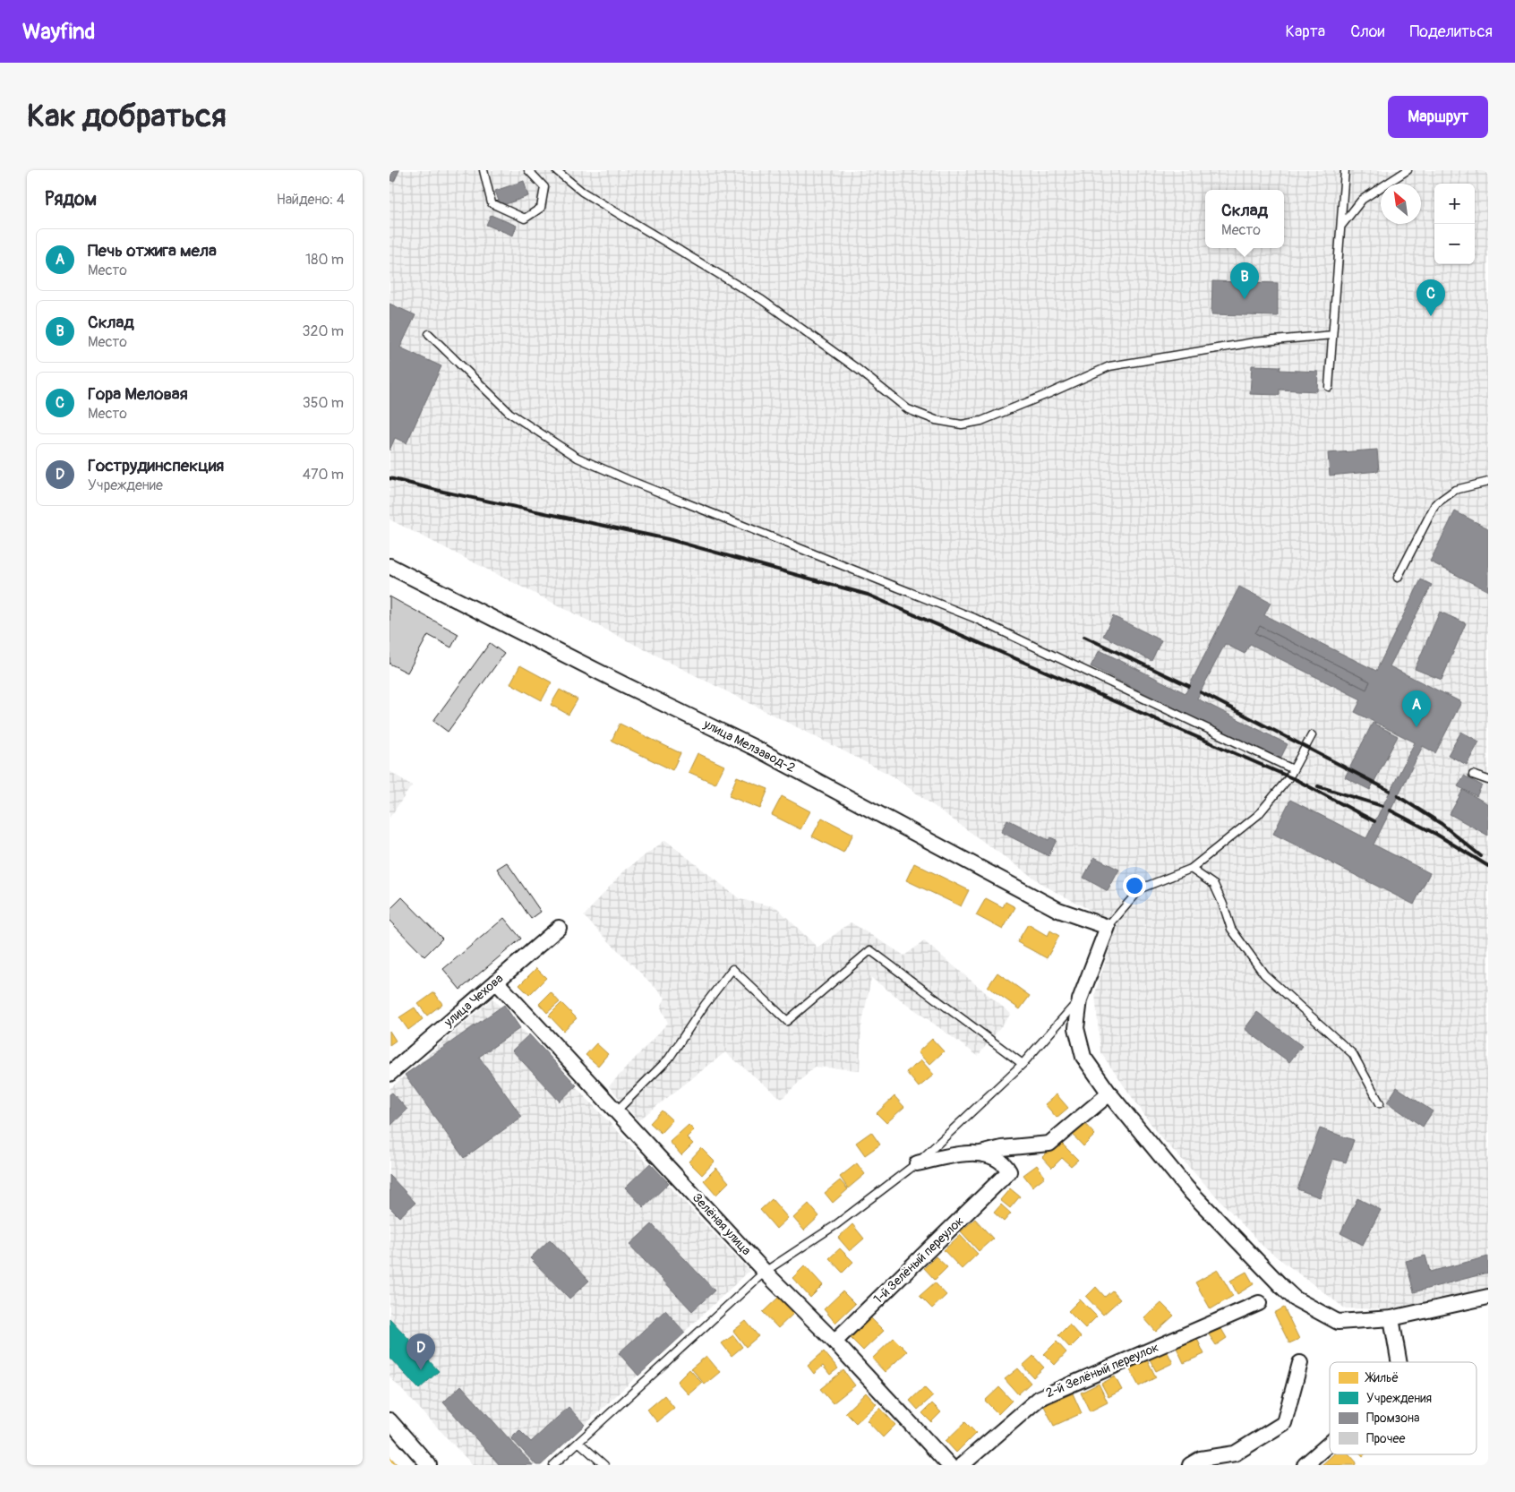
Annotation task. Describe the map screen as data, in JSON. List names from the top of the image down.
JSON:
{
  "streets": {
    "street": [
      "улица Мелзавод-2",
      "улица Чехова",
      "Зелёная улица",
      "1-й Зелёный переулок",
      "2-й Зелёный переулок"
    ]
  },
  "crossings": [
    ["улица Чехова", "Зелёная улица"],
    ["Зелёная улица", "1-й Зелёный переулок"]
  ],
  "legend": [
    "Жильё",
    "Учреждения",
    "Промзона",
    "Прочее"
  ],
  "north": "top left",
  "page": {
    "header": "Wayfind",
    "nav": ["Карта", "Слои", "Поделиться"],
    "buttons": "Маршрут",
    "title": "Как добраться",
    "heading": ["Рядом", "Найдено: 4"],
    "map_buttons": ["+", "−"],
    "popup": ["Склад", "Место"],
    "list": [
      {
        "mark": "A",
        "name": "Печь отжига мела",
        "note": "Место",
        "value": "180 m"
      },
      {
        "mark": "B",
        "name": "Склад",
        "note": "Место",
        "value": "320 m"
      },
      {
        "mark": "C",
        "name": "Гора Меловая",
        "note": "Место",
        "value": "350 m"
      },
      {
        "mark": "D",
        "name": "Гострудинспекция",
        "note": "Учреждение",
        "value": "470 m"
      }
    ],
    "pins": [
      "B",
      "C",
      "A",
      "D"
    ]
  }
}
